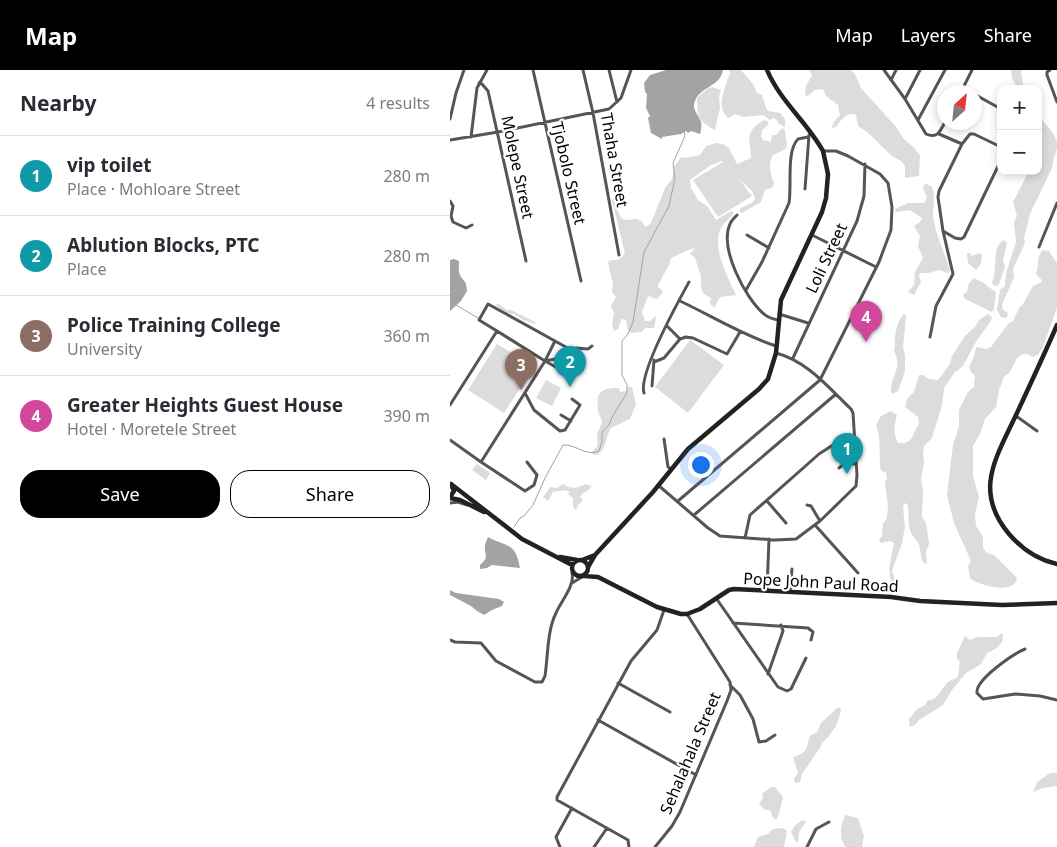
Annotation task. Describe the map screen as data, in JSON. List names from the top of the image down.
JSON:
{
  "streets": {
    "main road": ["Pope John Paul Road"],
    "street": [
      "Thaha Street",
      "Molepe Street",
      "Tjobolo Street",
      "Loli Street",
      "Sehalahala Street"
    ]
  },
  "crossings": [
    ["Pope John Paul Road", "Sehalahala Street"]
  ],
  "north": "top right",
  "page": {
    "header": "Map",
    "nav": ["Map", "Layers", "Share"],
    "heading": ["Nearby", "4 results"],
    "map_buttons": ["+", "−"],
    "list": [
      {
        "mark": "1",
        "name": "vip toilet",
        "note": "Place · Mohloare Street",
        "value": "280 m"
      },
      {
        "mark": "2",
        "name": "Ablution Blocks, PTC",
        "note": "Place",
        "value": "280 m"
      },
      {
        "mark": "3",
        "name": "Police Training College",
        "note": "University",
        "value": "360 m"
      },
      {
        "mark": "4",
        "name": "Greater Heights Guest House",
        "note": "Hotel · Moretele Street",
        "value": "390 m"
      }
    ],
    "pins": [
      "4",
      "2",
      "3",
      "1"
    ],
    "buttons": ["Save", "Share"]
  }
}
